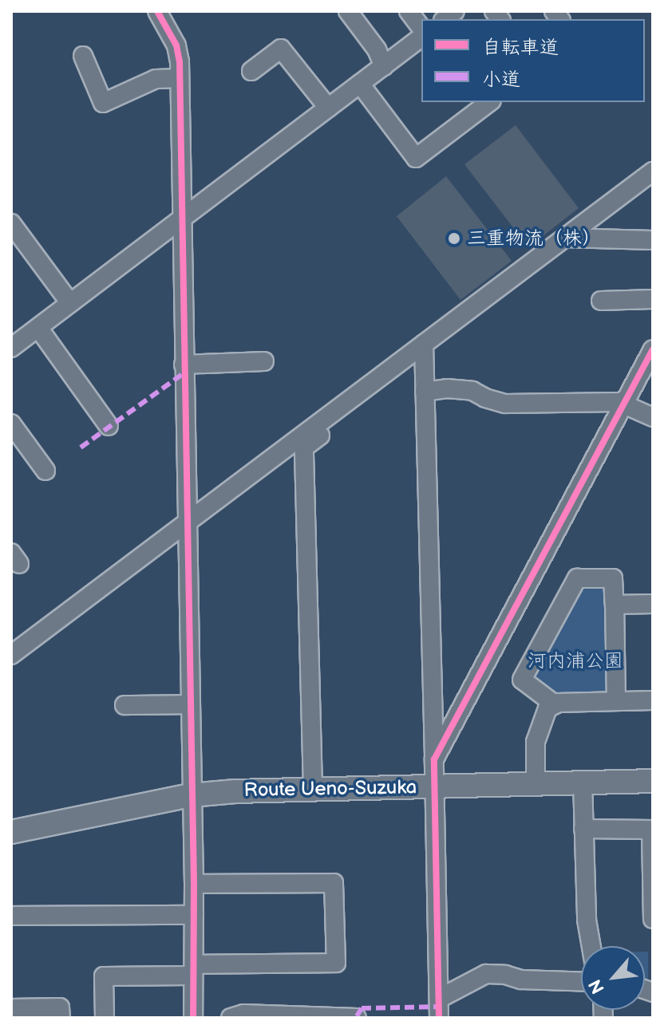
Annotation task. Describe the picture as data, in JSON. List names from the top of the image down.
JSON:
{
  "streets": {
    "main road": ["Route Ueno-Suzuka"]
  },
  "parks": ["河内浦公園"],
  "places": ["三重物流（株）"],
  "legend": ["自転車道", "小道"],
  "north": "bottom left"
}
